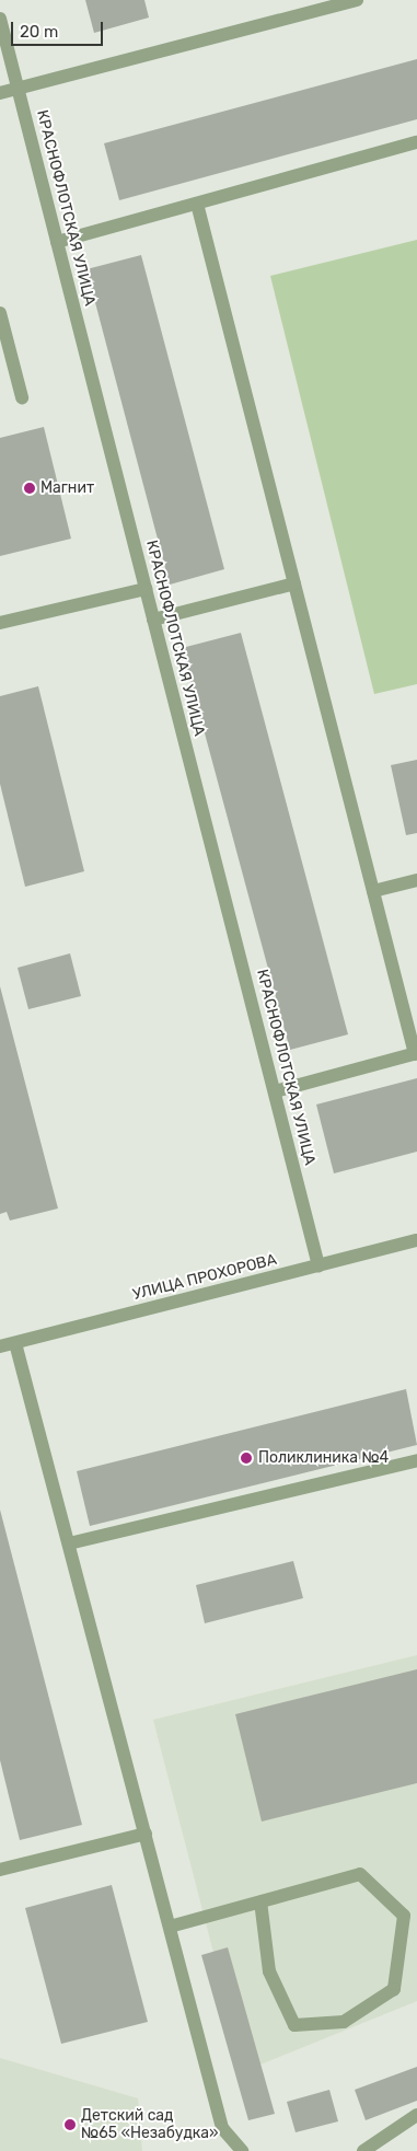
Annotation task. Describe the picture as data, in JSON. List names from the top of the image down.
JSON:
{
  "streets": {
    "street": ["КРАСНОФЛОТСКАЯ УЛИЦА", "УЛИЦА ПРОХОРОВА"]
  },
  "crossings": [
    ["КРАСНОФЛОТСКАЯ УЛИЦА", "УЛИЦА ПРОХОРОВА"]
  ],
  "places": ["Магнит", "Поликлиника №4", "Детский сад №65 «Незабудка»"],
  "scale_bar": "20 m"
}
